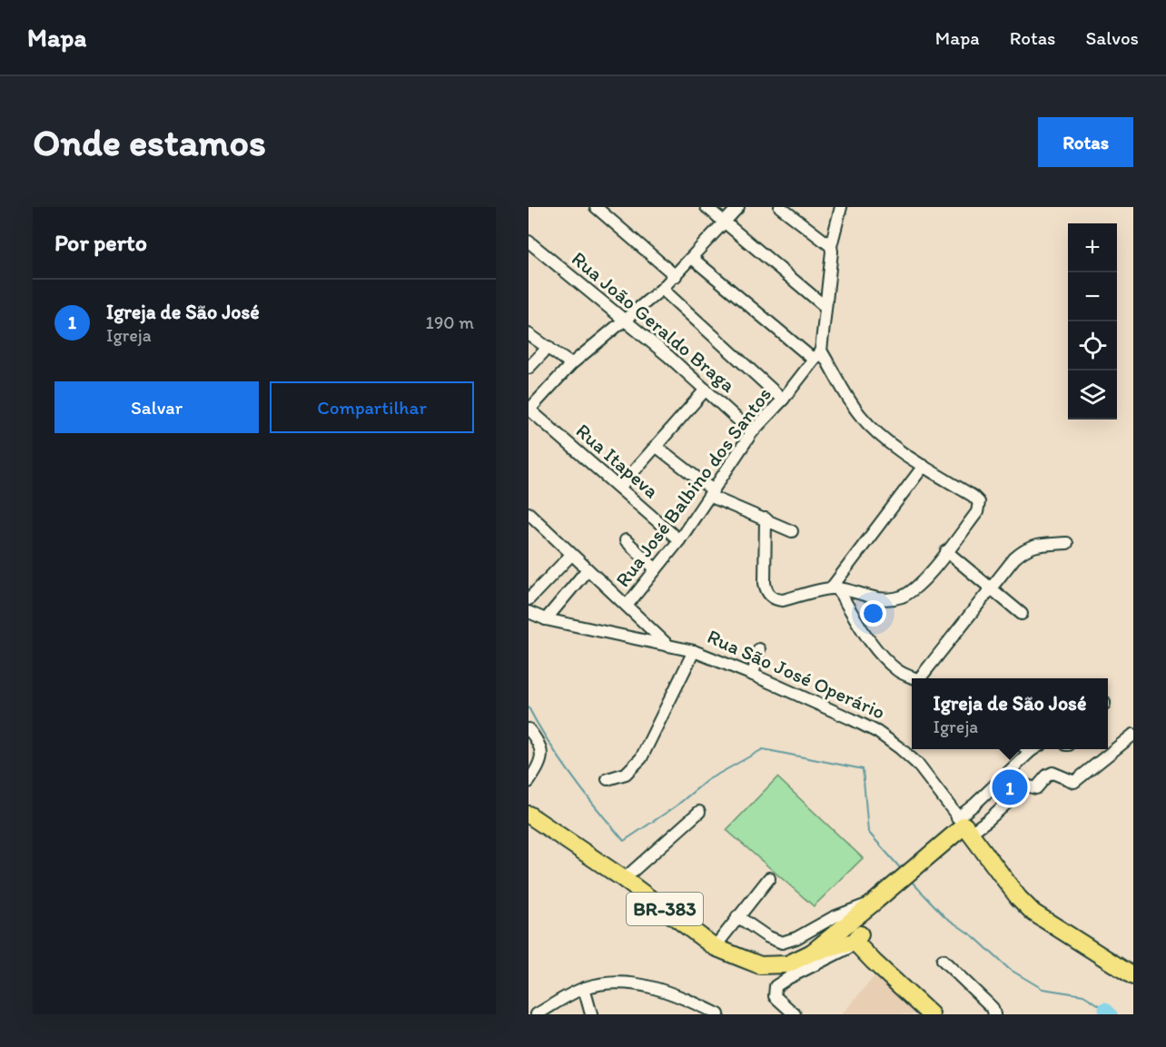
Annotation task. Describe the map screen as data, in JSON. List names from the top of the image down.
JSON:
{
  "streets": {
    "highway": ["Rua São José Operário", "BR-383"],
    "street": ["Rua João Geraldo Braga", "Rua Itapeva", "Rua José Balbino dos Santos"]
  },
  "crossings": [
    ["Rua João Geraldo Braga", "Rua José Balbino dos Santos"],
    ["Rua Itapeva", "Rua José Balbino dos Santos"],
    ["Rua São José Operário", "BR-383"]
  ],
  "page": {
    "header": "Mapa",
    "nav": ["Mapa", "Rotas", "Salvos"],
    "buttons": [
      "Rotas",
      ["Salvar", "Compartilhar"]
    ],
    "title": "Onde estamos",
    "heading": "Por perto",
    "map_buttons": ["+", "−"],
    "list": [
      {
        "mark": "1",
        "name": "Igreja de São José",
        "note": "Igreja",
        "value": "190 m"
      }
    ],
    "popup": ["Igreja de São José", "Igreja"],
    "pins": "1"
  }
}
